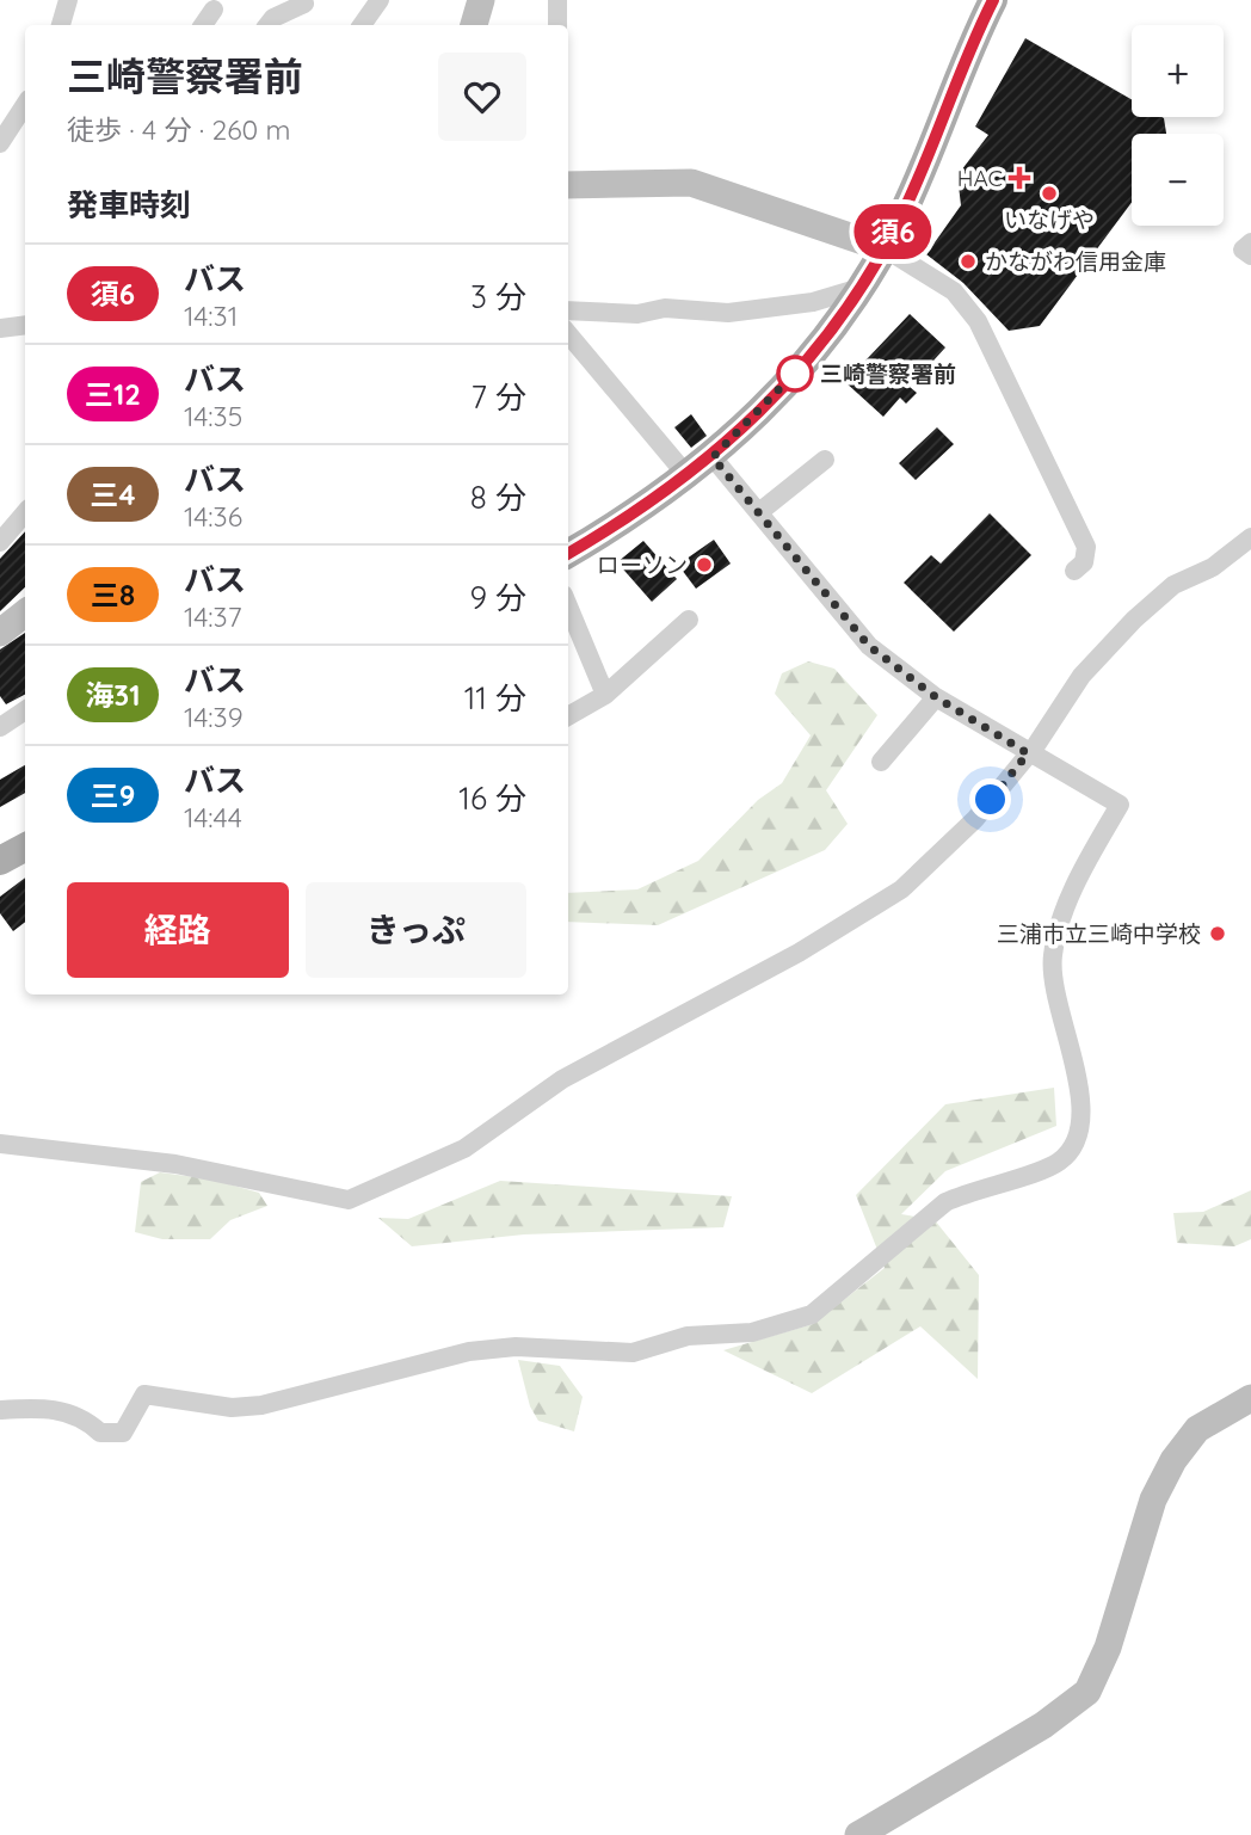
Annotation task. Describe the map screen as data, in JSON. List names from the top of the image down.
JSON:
{
  "places": {
    "health": ["HAC"],
    "other": [
      "いなげや",
      "かながわ信用金庫",
      "三崎警察署前",
      "ローソン",
      "三浦市立三崎中学校"
    ]
  },
  "lines": ["bus line 須6"],
  "page": {
    "on_map": "須6",
    "map_buttons": ["+", "−"],
    "heading": [
      ["三崎警察署前", "徒歩 · 4 分 · 260 m"],
      "発車時刻"
    ],
    "list": [
      {
        "mark": "須6",
        "name": "バス",
        "note": "14:31",
        "value": "3 分"
      },
      {
        "mark": "三12",
        "name": "バス",
        "note": "14:35",
        "value": "7 分"
      },
      {
        "mark": "三4",
        "name": "バス",
        "note": "14:36",
        "value": "8 分"
      },
      {
        "mark": "三8",
        "name": "バス",
        "note": "14:37",
        "value": "9 分"
      },
      {
        "mark": "海31",
        "name": "バス",
        "note": "14:39",
        "value": "11 分"
      },
      {
        "mark": "三9",
        "name": "バス",
        "note": "14:44",
        "value": "16 分"
      }
    ],
    "buttons": ["経路", "きっぷ"]
  }
}
